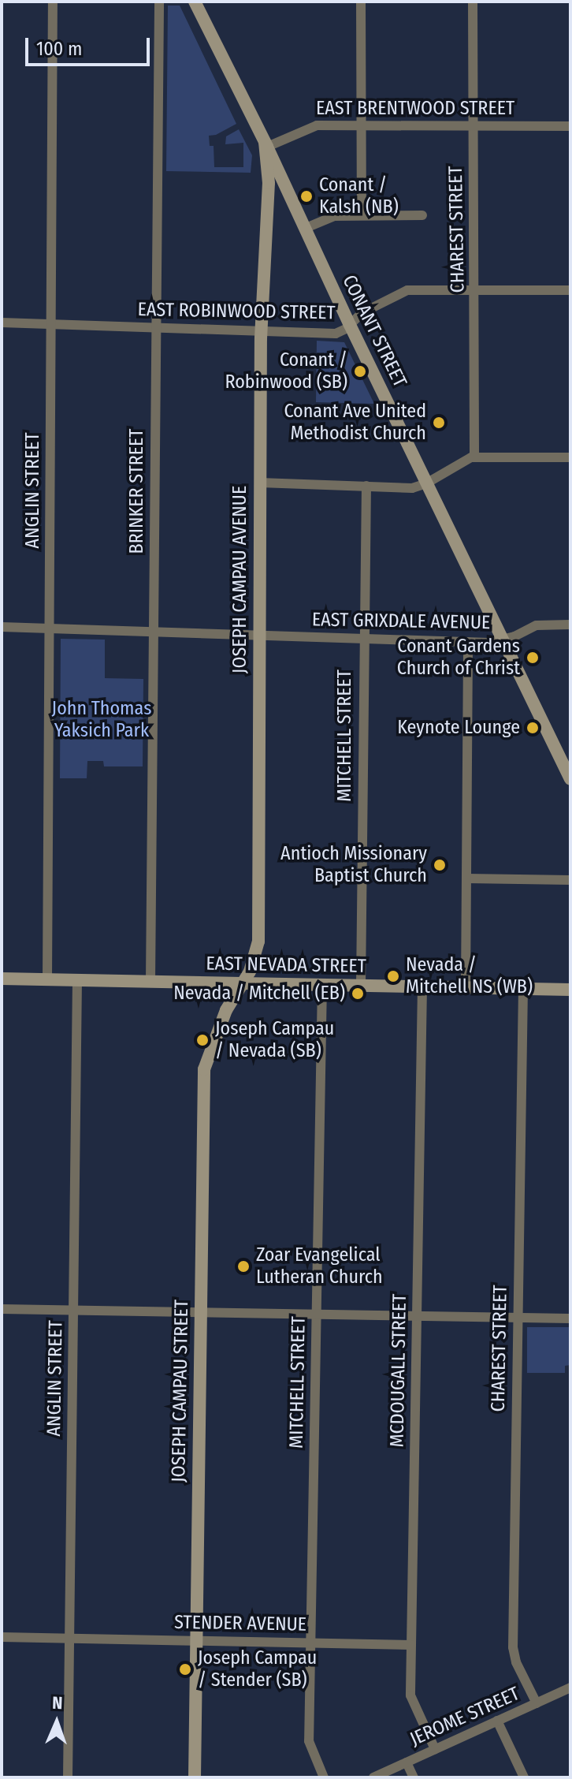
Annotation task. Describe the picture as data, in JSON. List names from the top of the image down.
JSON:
{
  "streets": {
    "street": [
      "EAST BRENTWOOD STREET",
      "CHAREST STREET",
      "EAST ROBINWOOD STREET",
      "CONANT STREET",
      "ANGLIN STREET",
      "BRINKER STREET",
      "JOSEPH CAMPAU AVENUE",
      "EAST GRIXDALE AVENUE",
      "MITCHELL STREET",
      "EAST NEVADA STREET",
      "MCDOUGALL STREET",
      "JOSEPH CAMPAU STREET",
      "STENDER AVENUE",
      "JEROME STREET"
    ]
  },
  "crossings": [
    ["EAST BRENTWOOD STREET", "CHAREST STREET"],
    ["EAST BRENTWOOD STREET", "CONANT STREET"],
    ["EAST BRENTWOOD STREET", "JOSEPH CAMPAU AVENUE"],
    ["CHAREST STREET", "EAST ROBINWOOD STREET"],
    ["CHAREST STREET", "EAST NEVADA STREET"],
    ["CHAREST STREET", "JEROME STREET"],
    ["EAST ROBINWOOD STREET", "CONANT STREET"],
    ["EAST ROBINWOOD STREET", "ANGLIN STREET"],
    ["EAST ROBINWOOD STREET", "BRINKER STREET"],
    ["EAST ROBINWOOD STREET", "JOSEPH CAMPAU AVENUE"],
    ["CONANT STREET", "JOSEPH CAMPAU AVENUE"],
    ["CONANT STREET", "EAST GRIXDALE AVENUE"],
    ["ANGLIN STREET", "EAST GRIXDALE AVENUE"],
    ["ANGLIN STREET", "EAST NEVADA STREET"],
    ["ANGLIN STREET", "STENDER AVENUE"],
    ["BRINKER STREET", "EAST GRIXDALE AVENUE"],
    ["BRINKER STREET", "EAST NEVADA STREET"],
    ["JOSEPH CAMPAU AVENUE", "EAST GRIXDALE AVENUE"],
    ["JOSEPH CAMPAU AVENUE", "EAST NEVADA STREET"],
    ["JOSEPH CAMPAU AVENUE", "JOSEPH CAMPAU STREET"],
    ["EAST GRIXDALE AVENUE", "MITCHELL STREET"],
    ["MITCHELL STREET", "EAST NEVADA STREET"],
    ["MITCHELL STREET", "STENDER AVENUE"],
    ["EAST NEVADA STREET", "MCDOUGALL STREET"],
    ["MCDOUGALL STREET", "STENDER AVENUE"],
    ["MCDOUGALL STREET", "JEROME STREET"],
    ["JOSEPH CAMPAU STREET", "STENDER AVENUE"]
  ],
  "parks": ["John Thomas Yaksich Park"],
  "places": [
    "Conant / Kalsh (NB)",
    "Conant / Robinwood (SB)",
    "Conant Ave United Methodist Church",
    "Conant Gardens Church of Christ",
    "Keynote Lounge",
    "Antioch Missionary Baptist Church",
    "Nevada / Mitchell NS (WB)",
    "Nevada / Mitchell (EB)",
    "Joseph Campau / Nevada (SB)",
    "Zoar Evangelical Lutheran Church",
    "Joseph Campau / Stender (SB)"
  ],
  "scale_bar": "100 m",
  "north": "top"
}
